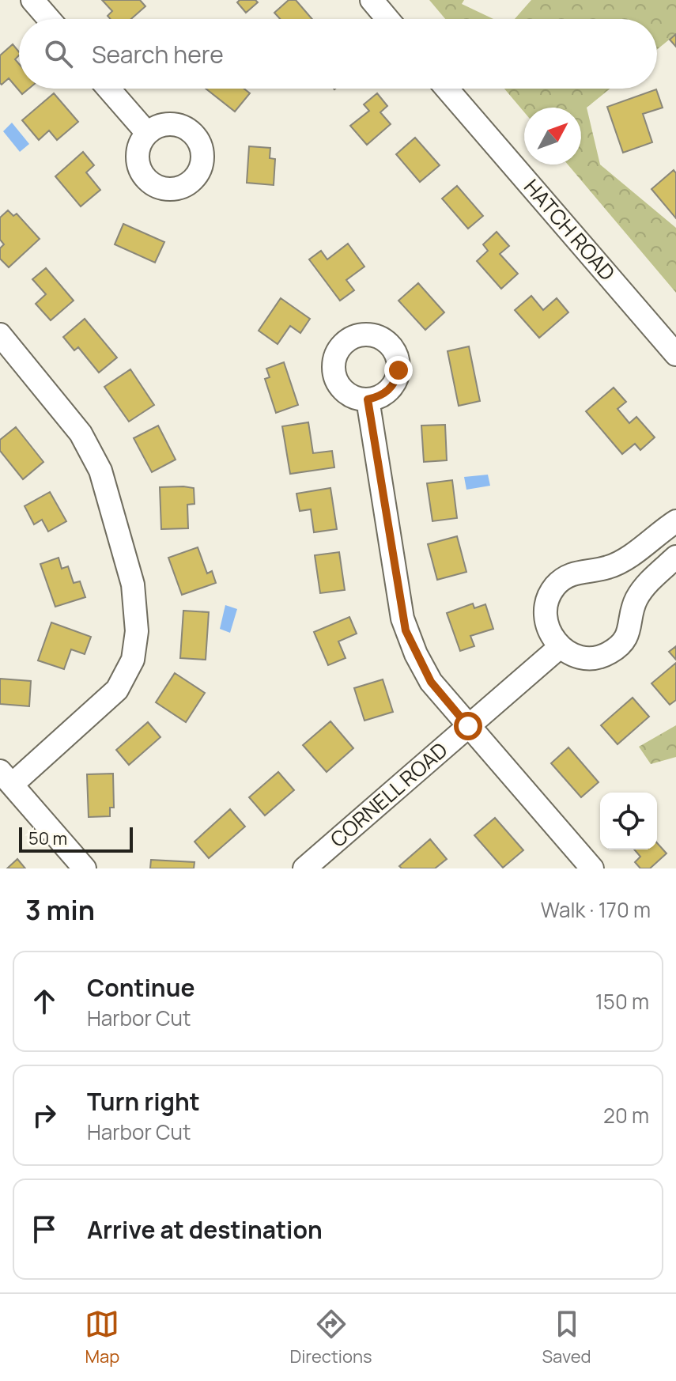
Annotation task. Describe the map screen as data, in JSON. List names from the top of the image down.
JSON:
{
  "streets": {
    "street": ["HATCH ROAD", "CORNELL ROAD"]
  },
  "scale_bar": "50 m",
  "north": "top right",
  "page": {
    "search": "Search here",
    "scale": "50 m",
    "heading": ["3 min", "Walk · 170 m"],
    "list": [
      ["Continue", "Harbor Cut", "150 m"],
      ["Turn right", "Harbor Cut", "20 m"],
      "Arrive at destination"
    ],
    "nav": ["Map", "Directions", "Saved"]
  }
}
